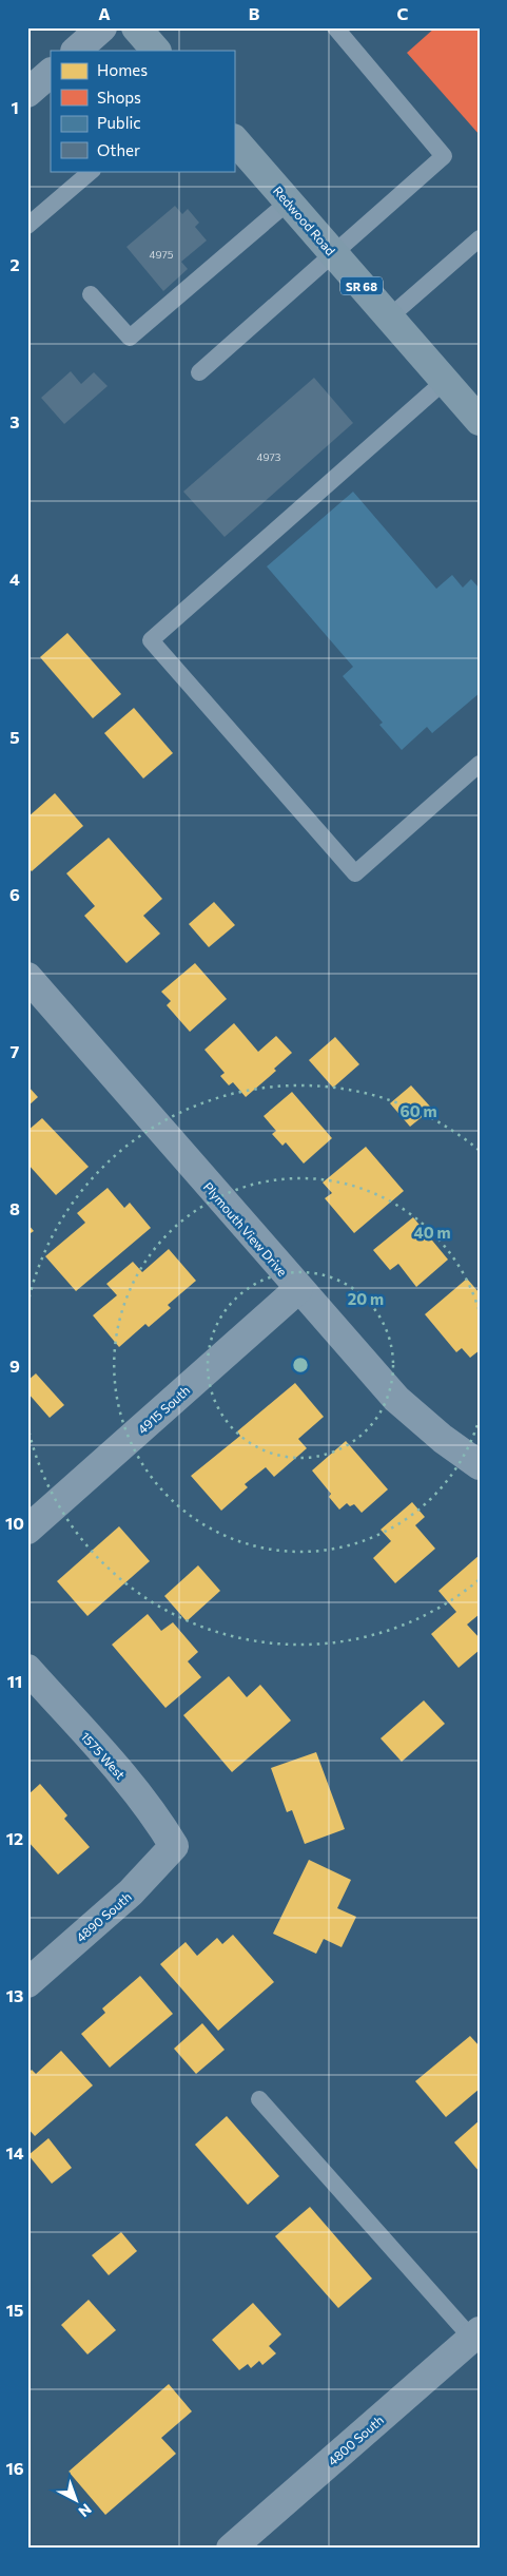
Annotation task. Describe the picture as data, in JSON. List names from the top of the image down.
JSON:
{
  "streets": {
    "main road": ["Redwood Road", "SR 68"],
    "street": [
      "Plymouth View Drive",
      "4915 South",
      "1575 West",
      "4890 South",
      "4800 South"
    ]
  },
  "crossings": [
    ["Plymouth View Drive", "4915 South"],
    ["1575 West", "4890 South"]
  ],
  "house_numbers": ["4975", "4973"],
  "legend": [
    "Homes",
    "Shops",
    "Public",
    "Other"
  ],
  "north": "bottom right",
  "grid": {
    "columns": ["A", "B", "C"],
    "rows": [
      "1",
      "2",
      "3",
      "4",
      "5",
      "6",
      "7",
      "8",
      "9",
      "10",
      "11",
      "12",
      "13",
      "14",
      "15",
      "16"
    ]
  },
  "rings": ["60 m", "40 m", "20 m"]
}
